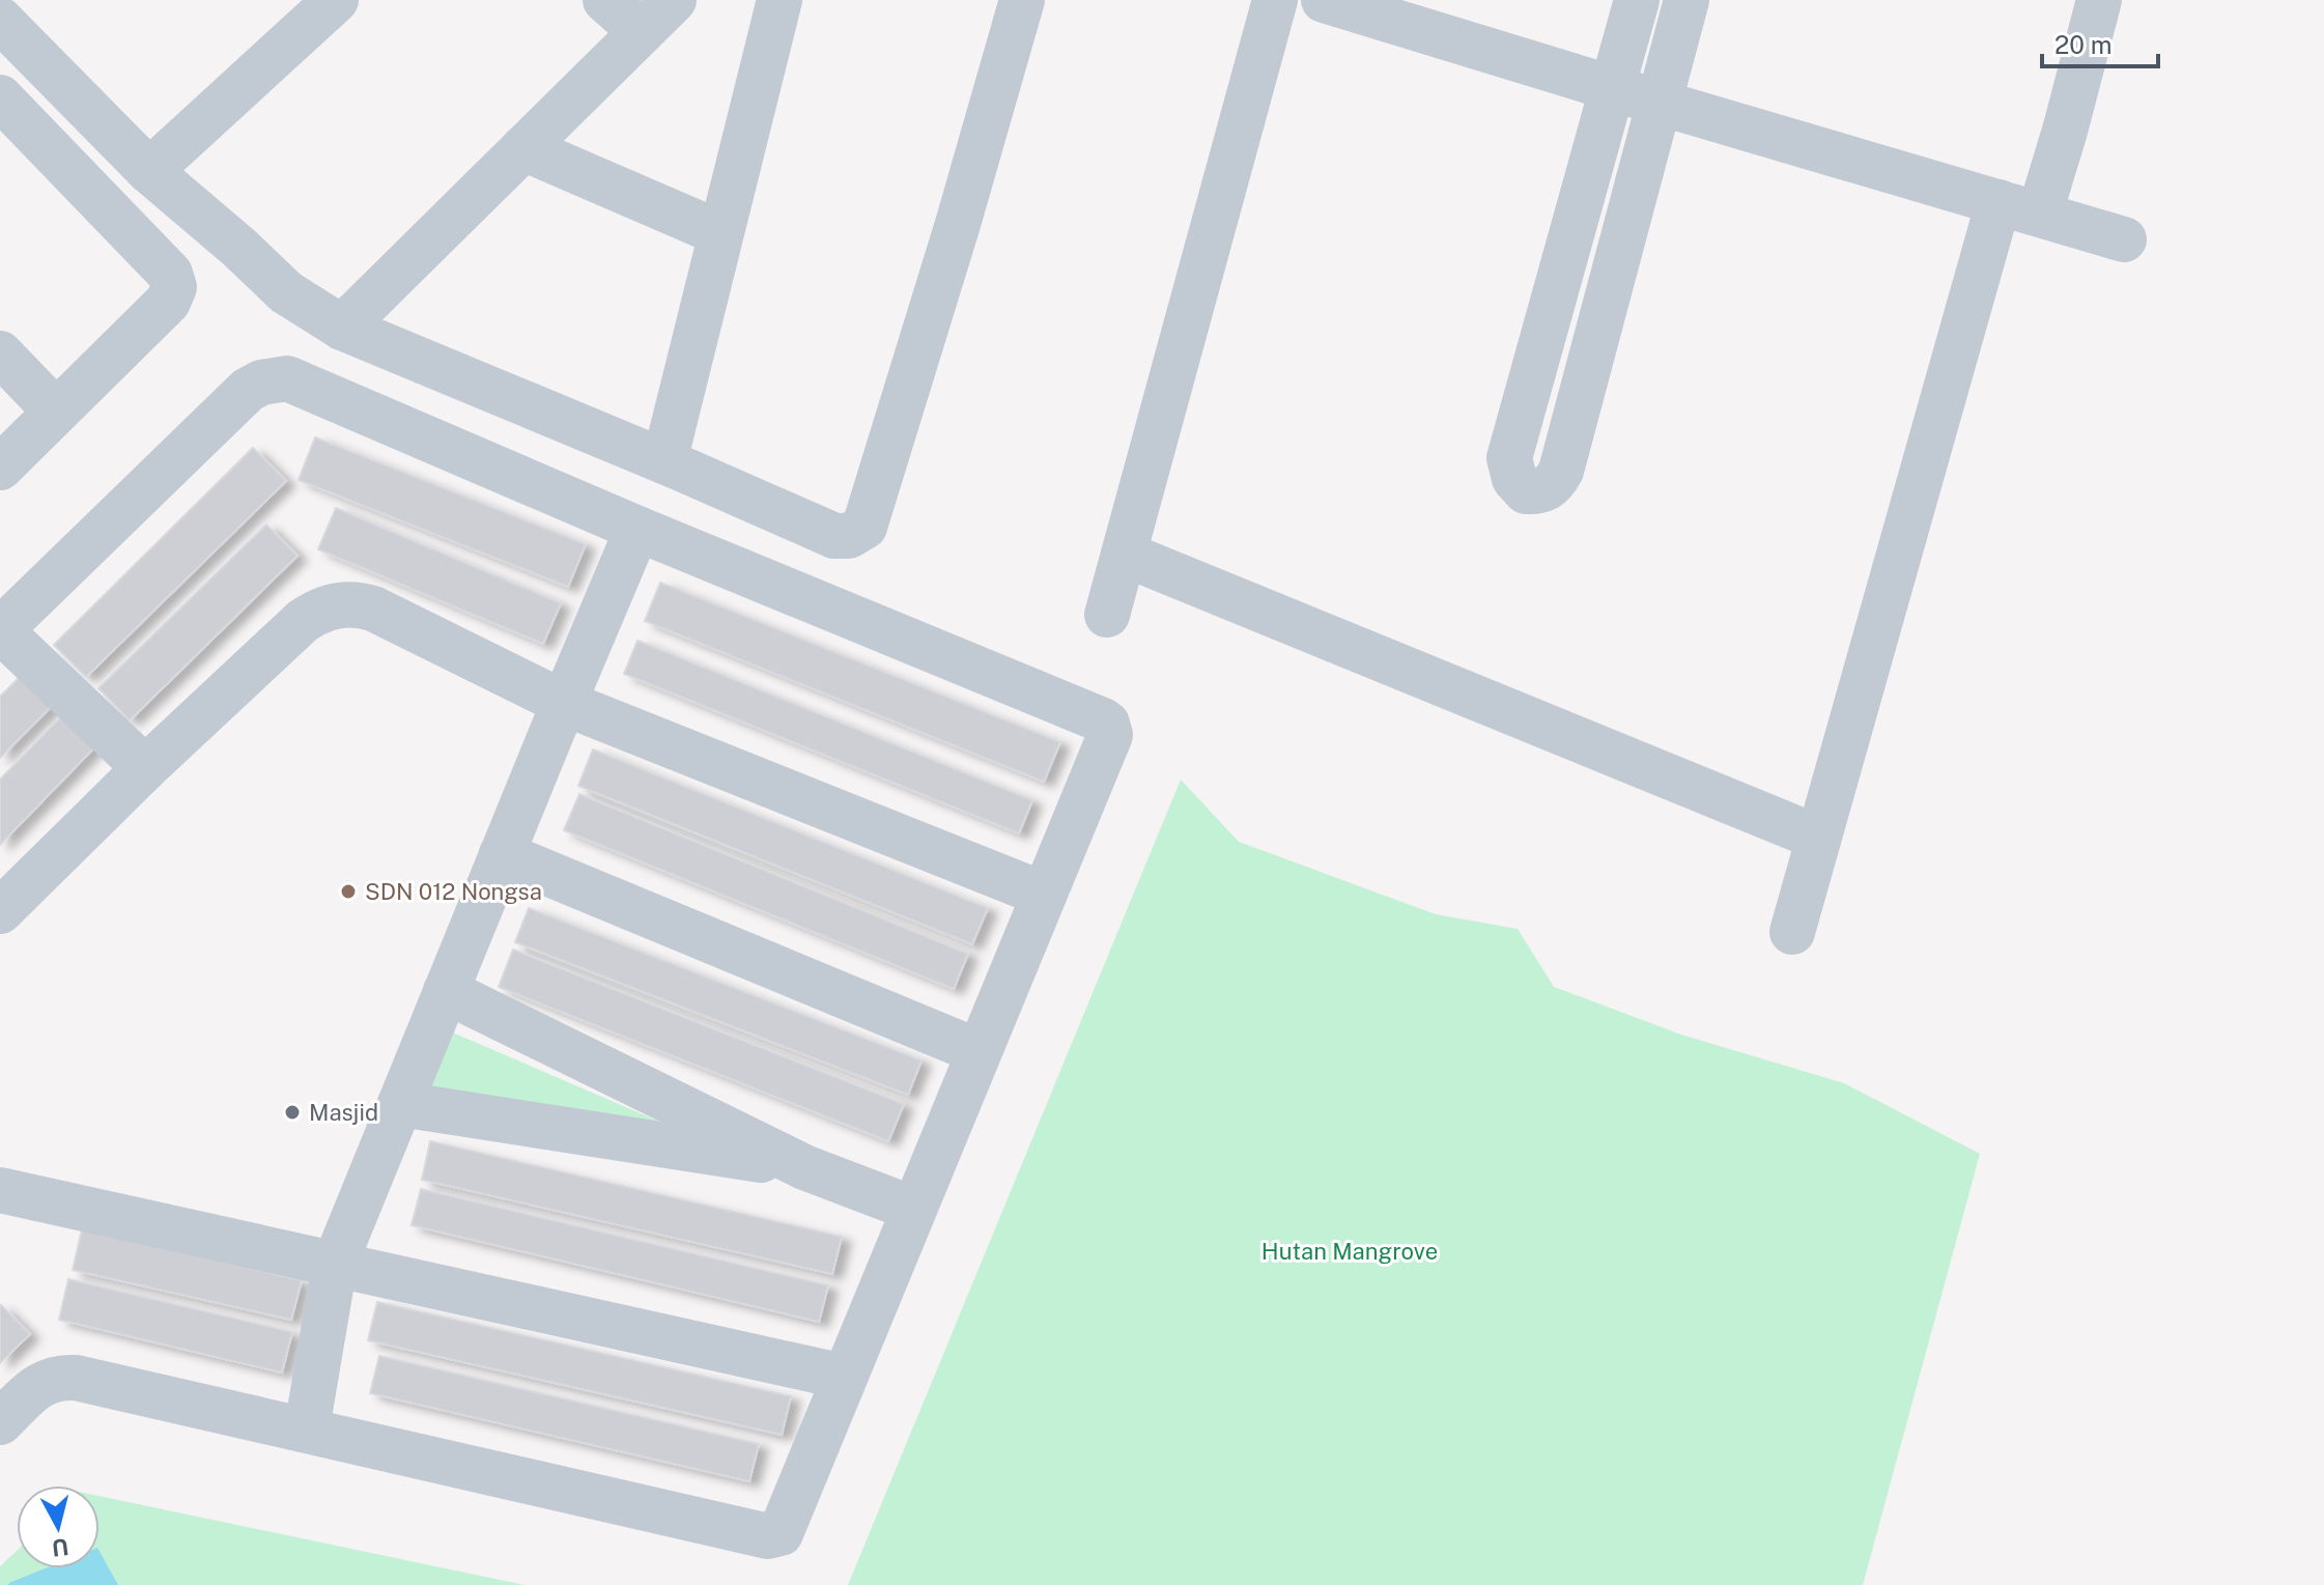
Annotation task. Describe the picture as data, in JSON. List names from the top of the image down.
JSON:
{
  "parks": ["Hutan Mangrove"],
  "places": ["SDN 012 Nongsa", "Masjid"],
  "scale_bar": "20 m",
  "north": "bottom"
}
